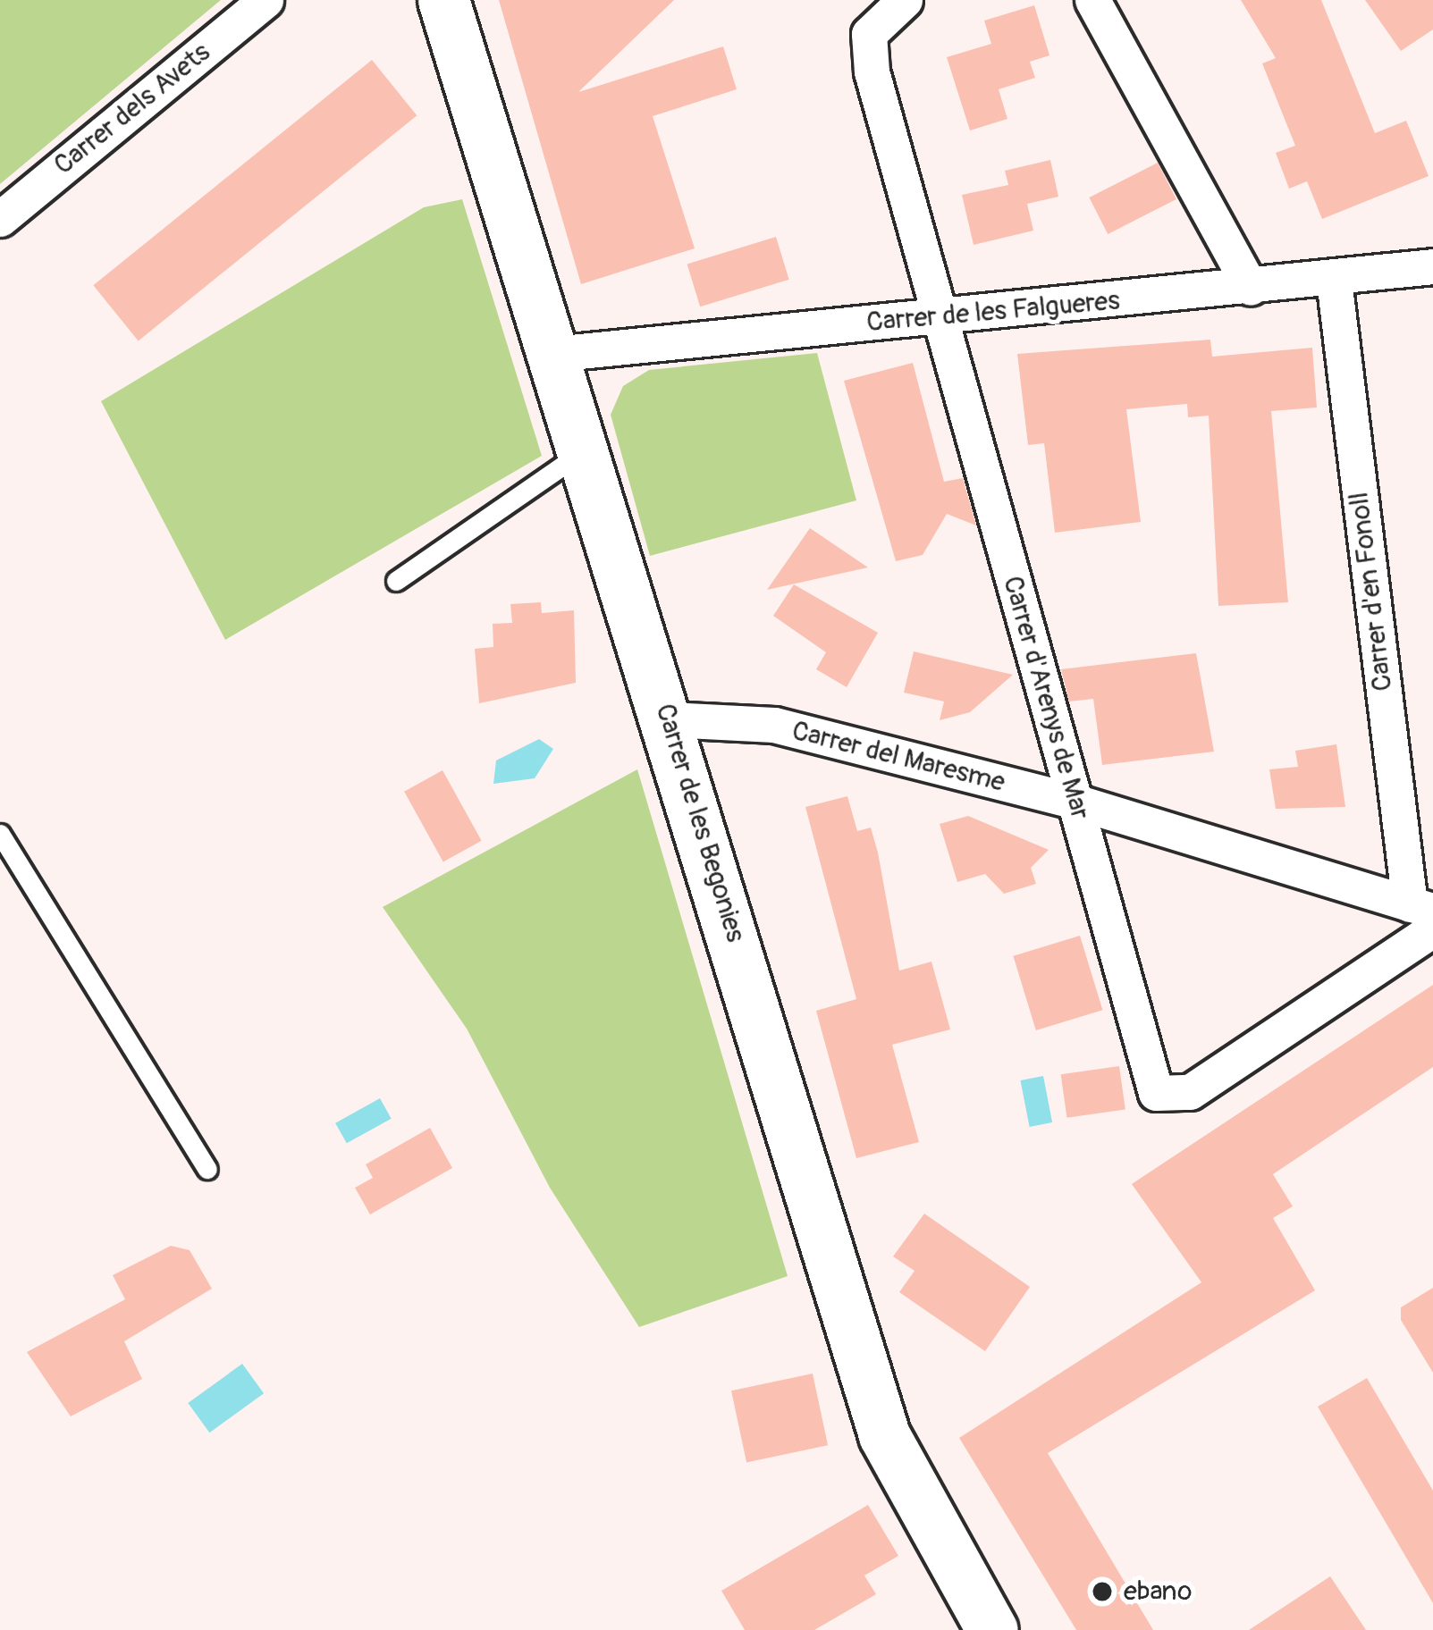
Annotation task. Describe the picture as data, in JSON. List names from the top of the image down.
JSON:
{
  "streets": {
    "street": [
      "Carrer dels Avets",
      "Carrer de les Falgueres",
      "Carrer d'en Fonoll",
      "Carrer d'Arenys de Mar",
      "Carrer del Maresme",
      "Carrer de les Begonies"
    ]
  },
  "crossings": [
    ["Carrer de les Falgueres", "Carrer d'en Fonoll"],
    ["Carrer de les Falgueres", "Carrer d'Arenys de Mar"],
    ["Carrer de les Falgueres", "Carrer de les Begonies"],
    ["Carrer d'en Fonoll", "Carrer d'Arenys de Mar"],
    ["Carrer d'en Fonoll", "Carrer del Maresme"],
    ["Carrer d'Arenys de Mar", "Carrer del Maresme"],
    ["Carrer del Maresme", "Carrer de les Begonies"]
  ],
  "places": ["ebano"]
}
